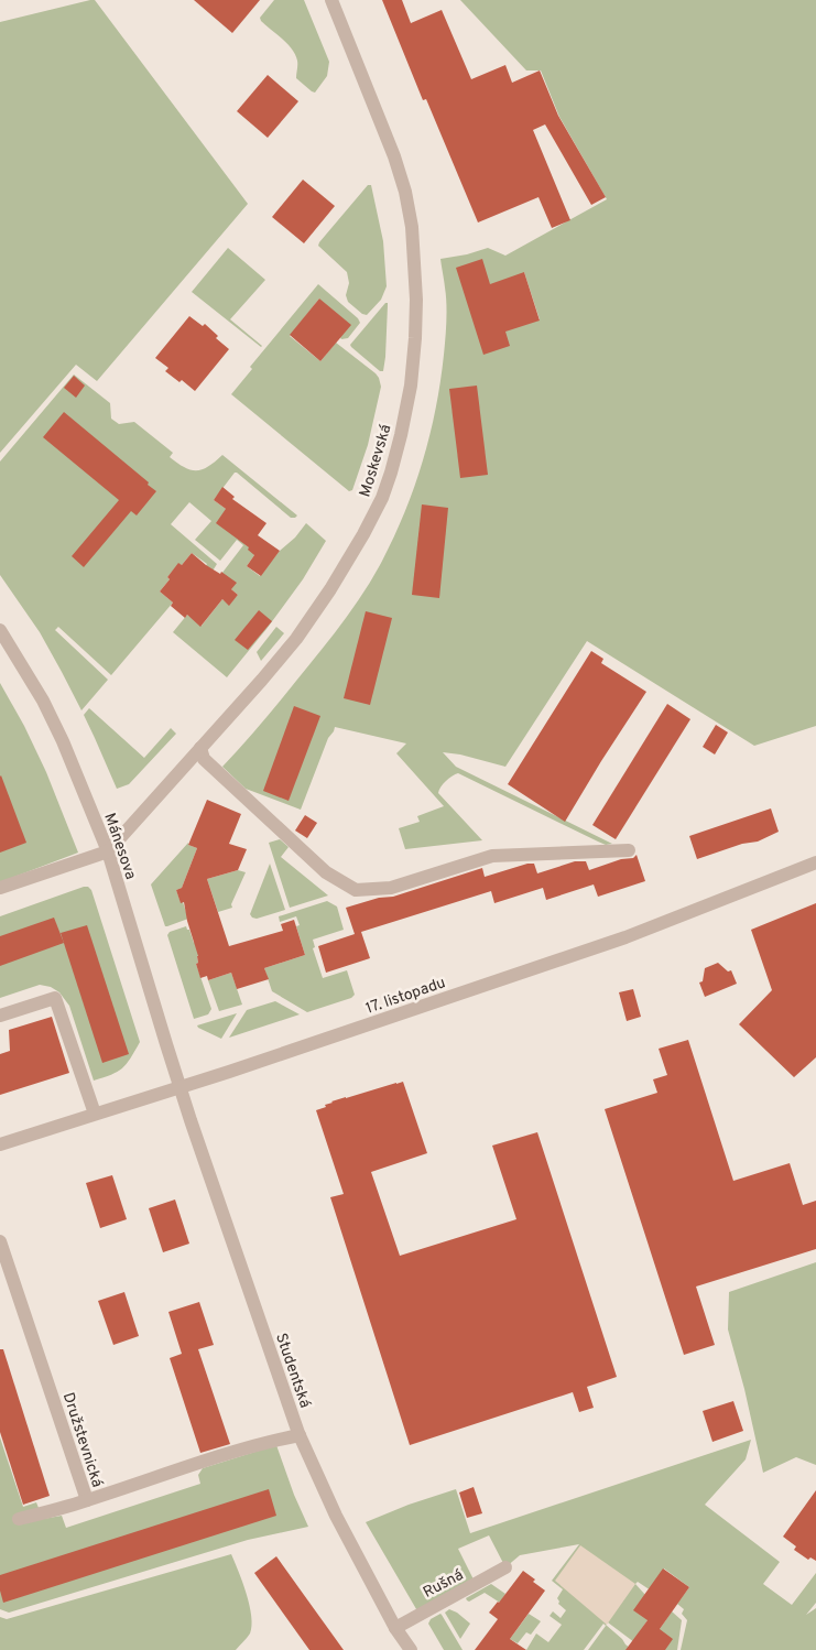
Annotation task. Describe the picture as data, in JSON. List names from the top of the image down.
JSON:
{
  "streets": {
    "street": [
      "Moskevská",
      "Mánesova",
      "17. listopadu",
      "Studentská",
      "Družstevnická",
      "Rušná"
    ]
  },
  "crossings": [
    ["Moskevská", "Mánesova"],
    ["Mánesova", "17. listopadu"],
    ["Mánesova", "Studentská"],
    ["17. listopadu", "Studentská"],
    ["Studentská", "Družstevnická"],
    ["Studentská", "Rušná"]
  ]
}
